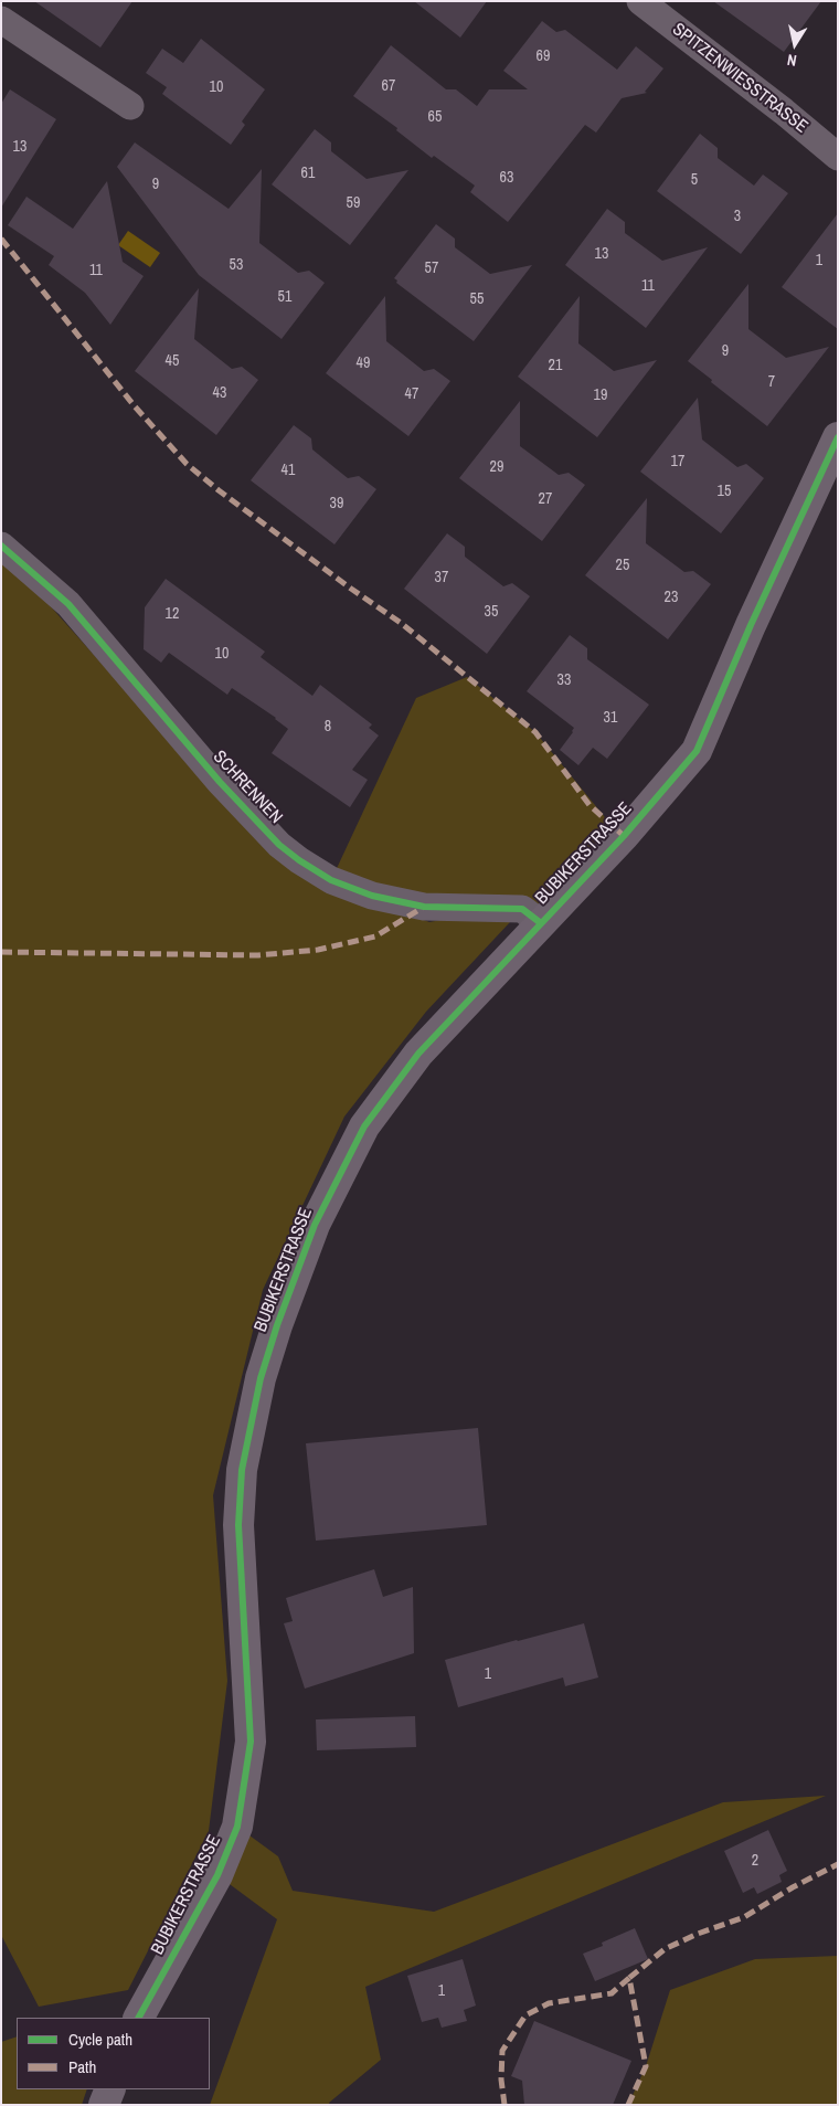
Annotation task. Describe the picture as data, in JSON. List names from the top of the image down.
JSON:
{
  "streets": {
    "street": ["SPITZENWIESSTRASSE", "SCHRENNEN", "BUBIKERSTRASSE"]
  },
  "crossings": [
    ["SCHRENNEN", "BUBIKERSTRASSE"]
  ],
  "house_numbers": [
    "69",
    "67",
    "10",
    "65",
    "13",
    "61",
    "63",
    "5",
    "9",
    "59",
    "3",
    "13",
    "1",
    "53",
    "57",
    "11",
    "11",
    "51",
    "55",
    "9",
    "45",
    "49",
    "21",
    "7",
    "43",
    "47",
    "19",
    "17",
    "29",
    "41",
    "15",
    "27",
    "39",
    "25",
    "37",
    "23",
    "35",
    "12",
    "10",
    "33",
    "31",
    "8",
    "1",
    "2",
    "1"
  ],
  "legend": ["Cycle path", "Path"],
  "north": "bottom"
}
